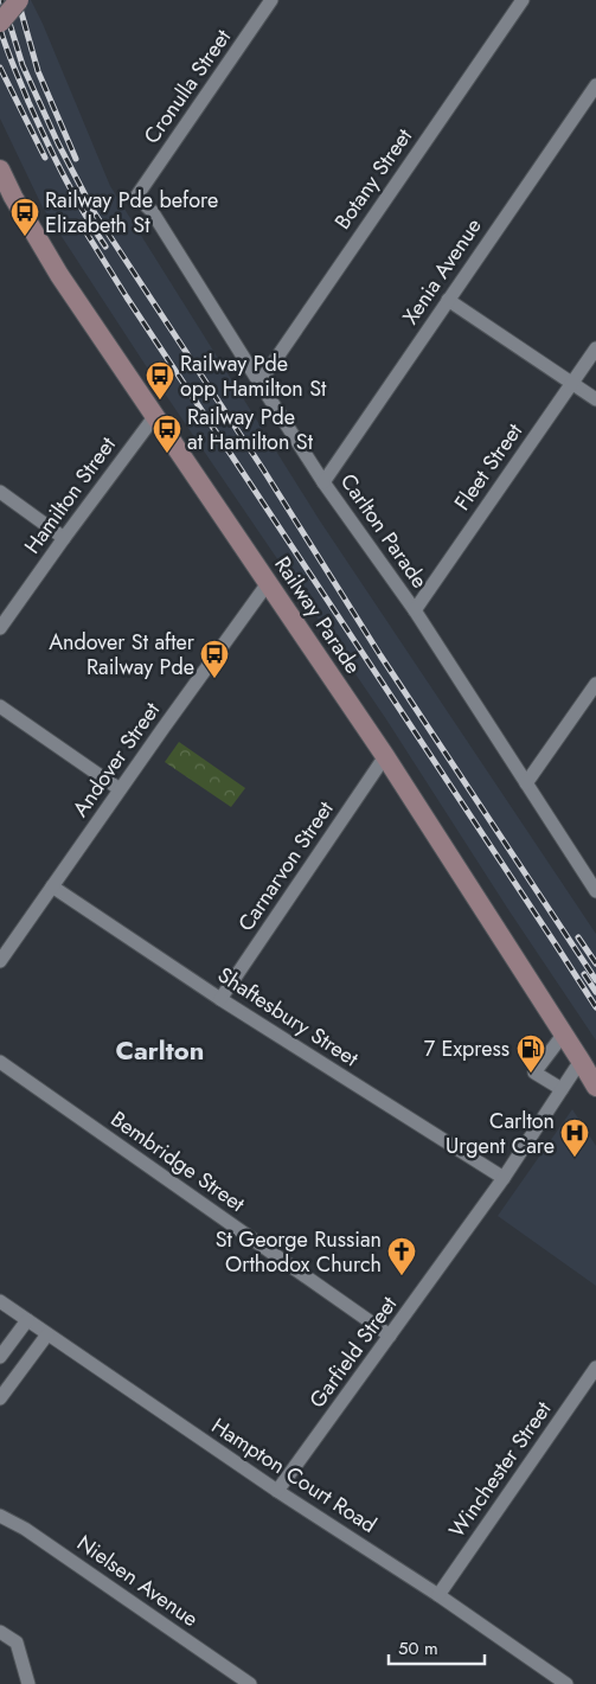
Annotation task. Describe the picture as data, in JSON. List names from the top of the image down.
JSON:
{
  "streets": {
    "main road": ["Railway Parade"],
    "street": [
      "Cronulla Street",
      "Botany Street",
      "Xenia Avenue",
      "Fleet Street",
      "Hamilton Street",
      "Carlton Parade",
      "Andover Street",
      "Carnarvon Street",
      "Shaftesbury Street",
      "Bembridge Street",
      "Garfield Street",
      "Winchester Street",
      "Hampton Court Road",
      "Nielsen Avenue"
    ]
  },
  "crossings": [
    ["Cronulla Street", "Carlton Parade"],
    ["Botany Street", "Carlton Parade"],
    ["Xenia Avenue", "Carlton Parade"],
    ["Fleet Street", "Carlton Parade"],
    ["Hamilton Street", "Railway Parade"],
    ["Railway Parade", "Andover Street"],
    ["Railway Parade", "Carnarvon Street"],
    ["Railway Parade", "Garfield Street"],
    ["Andover Street", "Shaftesbury Street"],
    ["Carnarvon Street", "Shaftesbury Street"],
    ["Shaftesbury Street", "Garfield Street"],
    ["Bembridge Street", "Garfield Street"],
    ["Garfield Street", "Hampton Court Road"],
    ["Winchester Street", "Hampton Court Road"]
  ],
  "districts": ["Carlton"],
  "places": {
    "bus stop": [
      "Railway Pde before Elizabeth St",
      "Railway Pde opp Hamilton St",
      "Railway Pde at Hamilton St",
      "Andover St after Railway Pde"
    ],
    "fuel station": ["7 Express"],
    "hospital": ["Carlton Urgent Care"],
    "church": ["St George Russian Orthodox Church"]
  },
  "scale_bar": "50 m"
}
